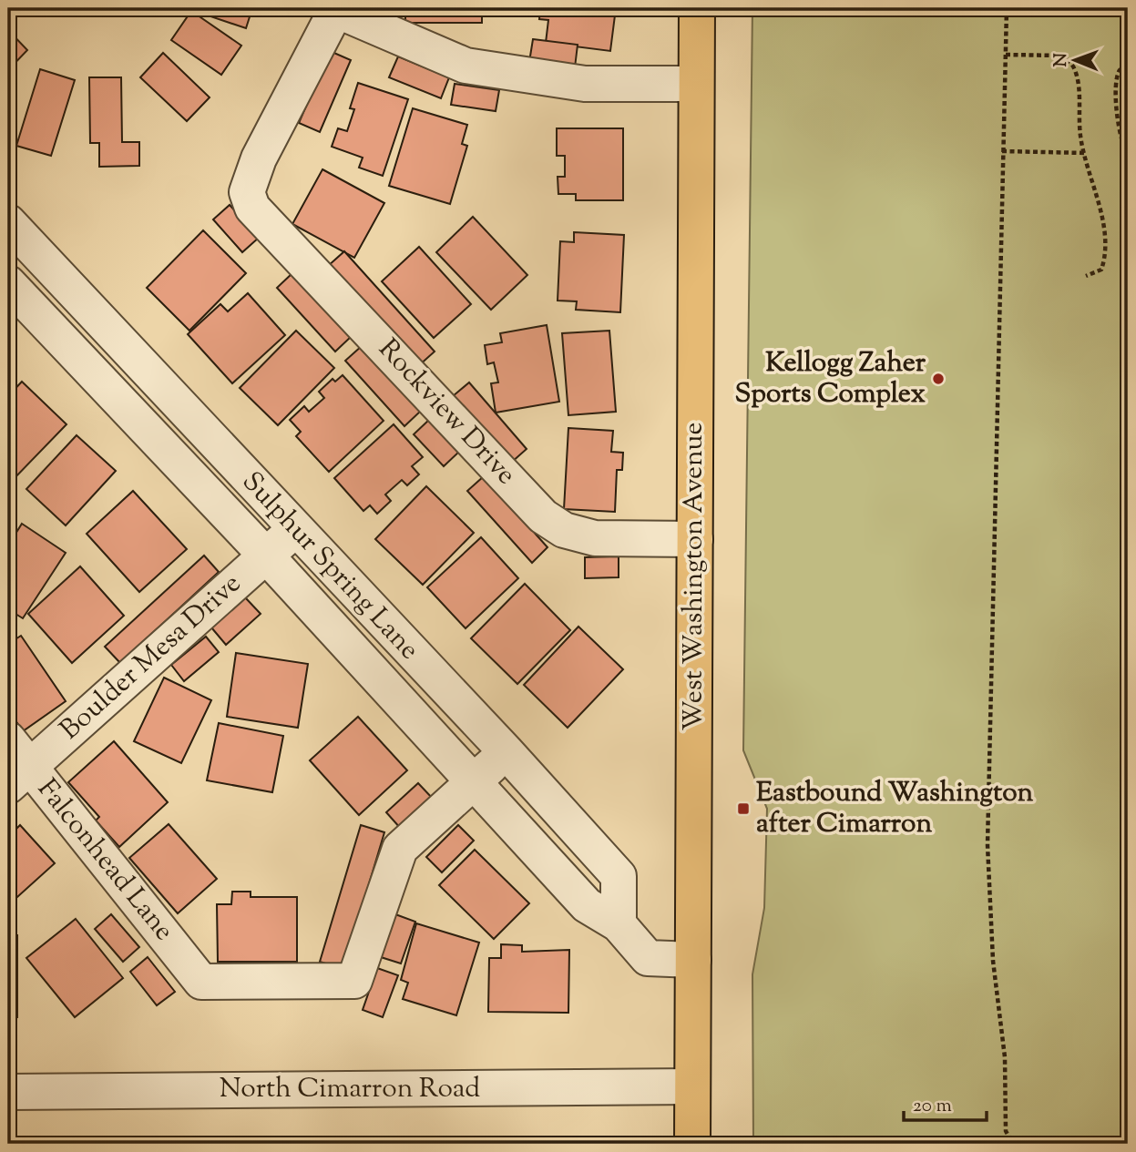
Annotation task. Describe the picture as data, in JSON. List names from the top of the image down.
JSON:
{
  "streets": {
    "main road": ["West Washington Avenue"],
    "street": [
      "Rockview Drive",
      "Sulphur Spring Lane",
      "Boulder Mesa Drive",
      "Falconhead Lane",
      "North Cimarron Road"
    ]
  },
  "crossings": [
    ["Rockview Drive", "West Washington Avenue"],
    ["Sulphur Spring Lane", "West Washington Avenue"],
    ["Sulphur Spring Lane", "Boulder Mesa Drive"],
    ["Sulphur Spring Lane", "Falconhead Lane"],
    ["West Washington Avenue", "North Cimarron Road"],
    ["Boulder Mesa Drive", "Falconhead Lane"]
  ],
  "places": {
    "other": ["Kellogg Zaher Sports Complex"],
    "transit": ["Eastbound Washington after Cimarron"]
  },
  "scale_bar": "20 m",
  "north": "left"
}
